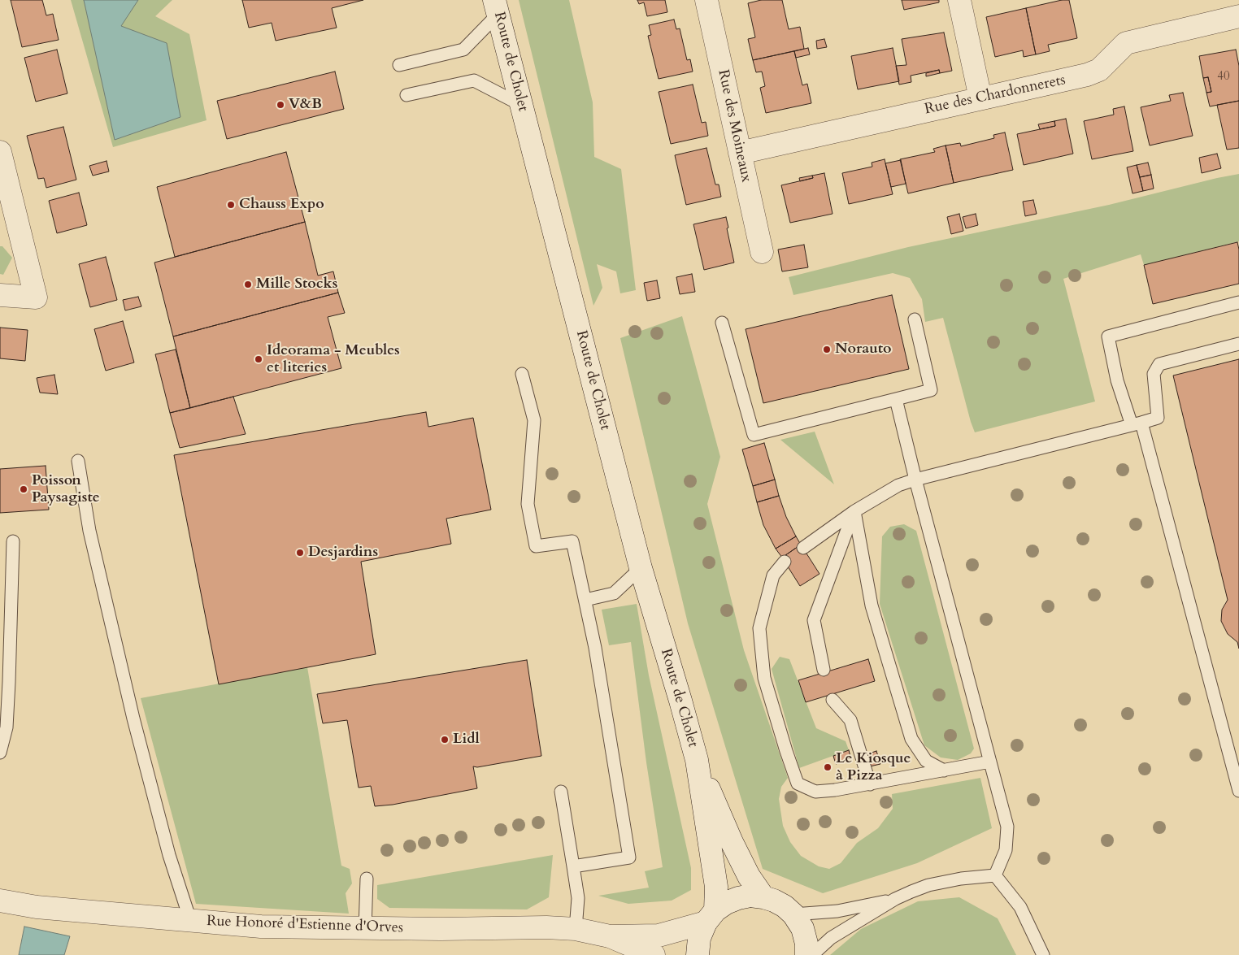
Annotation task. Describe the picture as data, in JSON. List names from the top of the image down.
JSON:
{
  "streets": {
    "street": [
      "Route de Cholet",
      "Rue des Chardonnerets",
      "Rue des Moineaux",
      "Rue Honoré d'Estienne d'Orves"
    ]
  },
  "crossings": [
    ["Route de Cholet", "Rue Honoré d'Estienne d'Orves"],
    ["Rue des Chardonnerets", "Rue des Moineaux"]
  ],
  "places": [
    "V&B",
    "Chauss Expo",
    "Mille Stocks",
    "Norauto",
    "Ideorama - Meubles et literies",
    "Poisson Paysagiste",
    "Desjardins",
    "Lidl",
    "Le Kiosque à Pizza"
  ],
  "house_numbers": ["40"]
}
